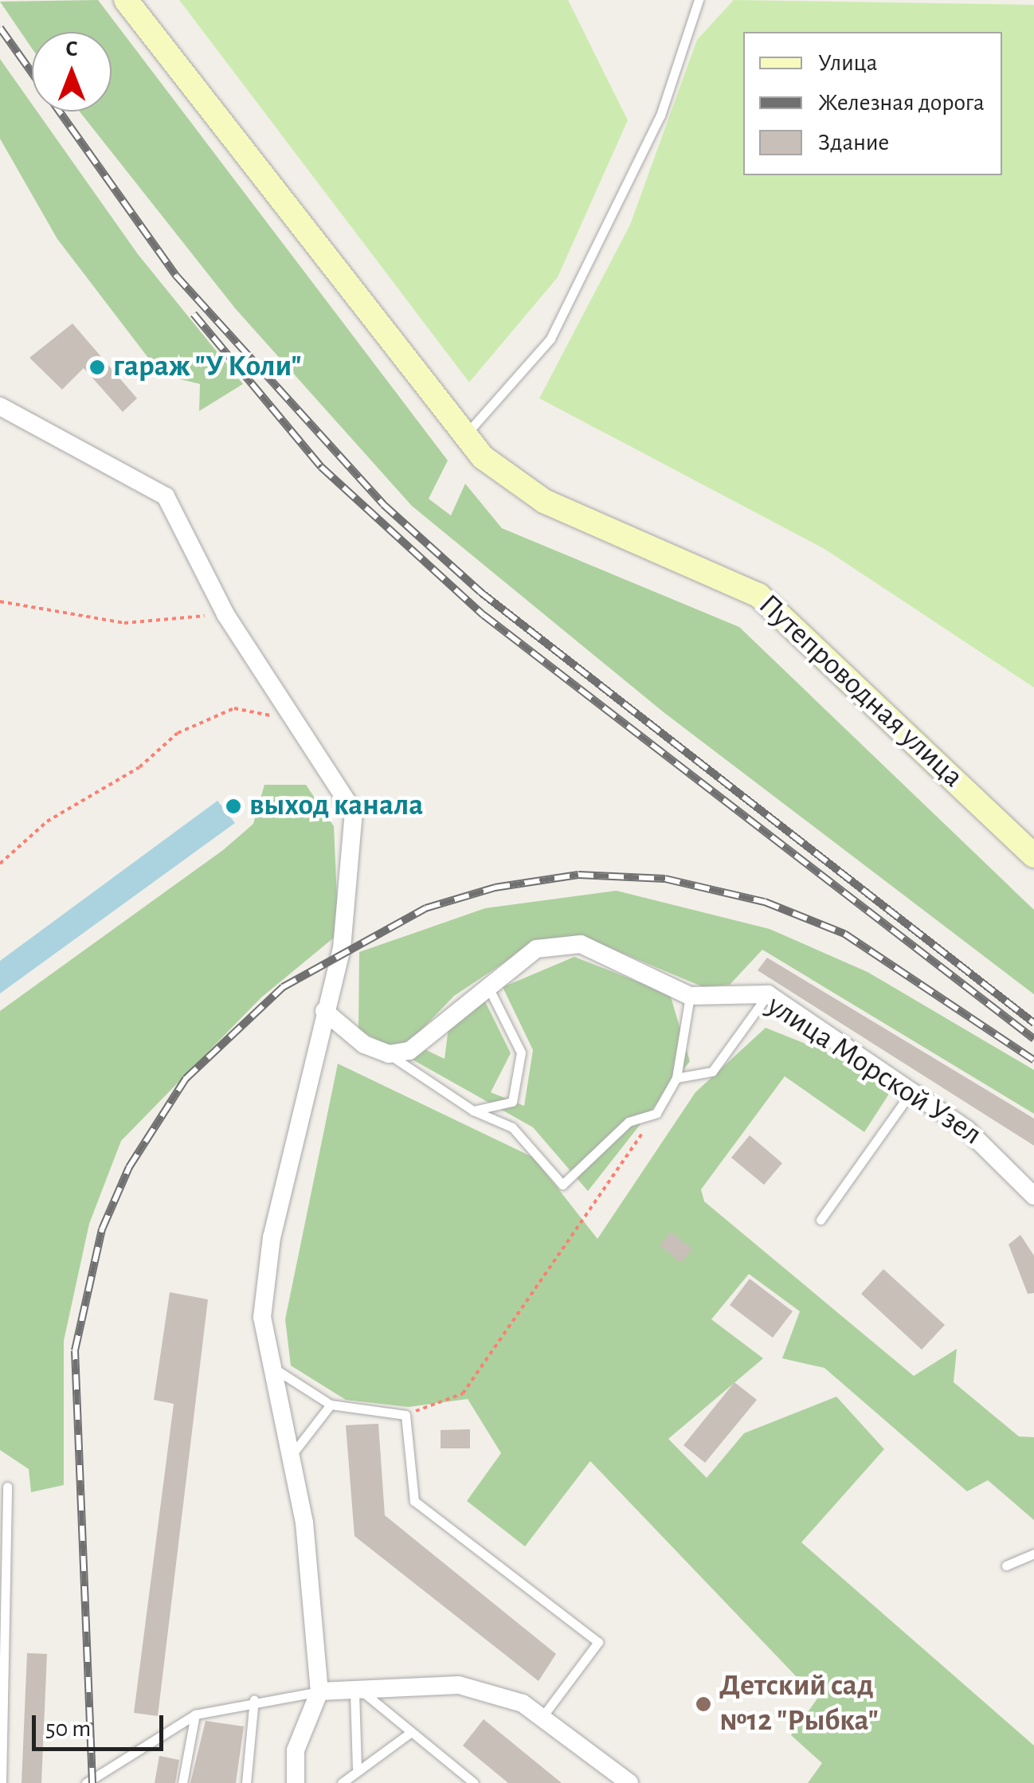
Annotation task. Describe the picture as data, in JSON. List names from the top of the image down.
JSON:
{
  "streets": {
    "main road": ["Путепроводная улица"],
    "street": ["улица Морской Узел"]
  },
  "places": ["гараж \"У Коли\"", "выход канала", "Детский сад №12 \"Рыбка\""],
  "legend": ["Улица", "Железная дорога", "Здание"],
  "scale_bar": "50 m",
  "north": "top"
}
